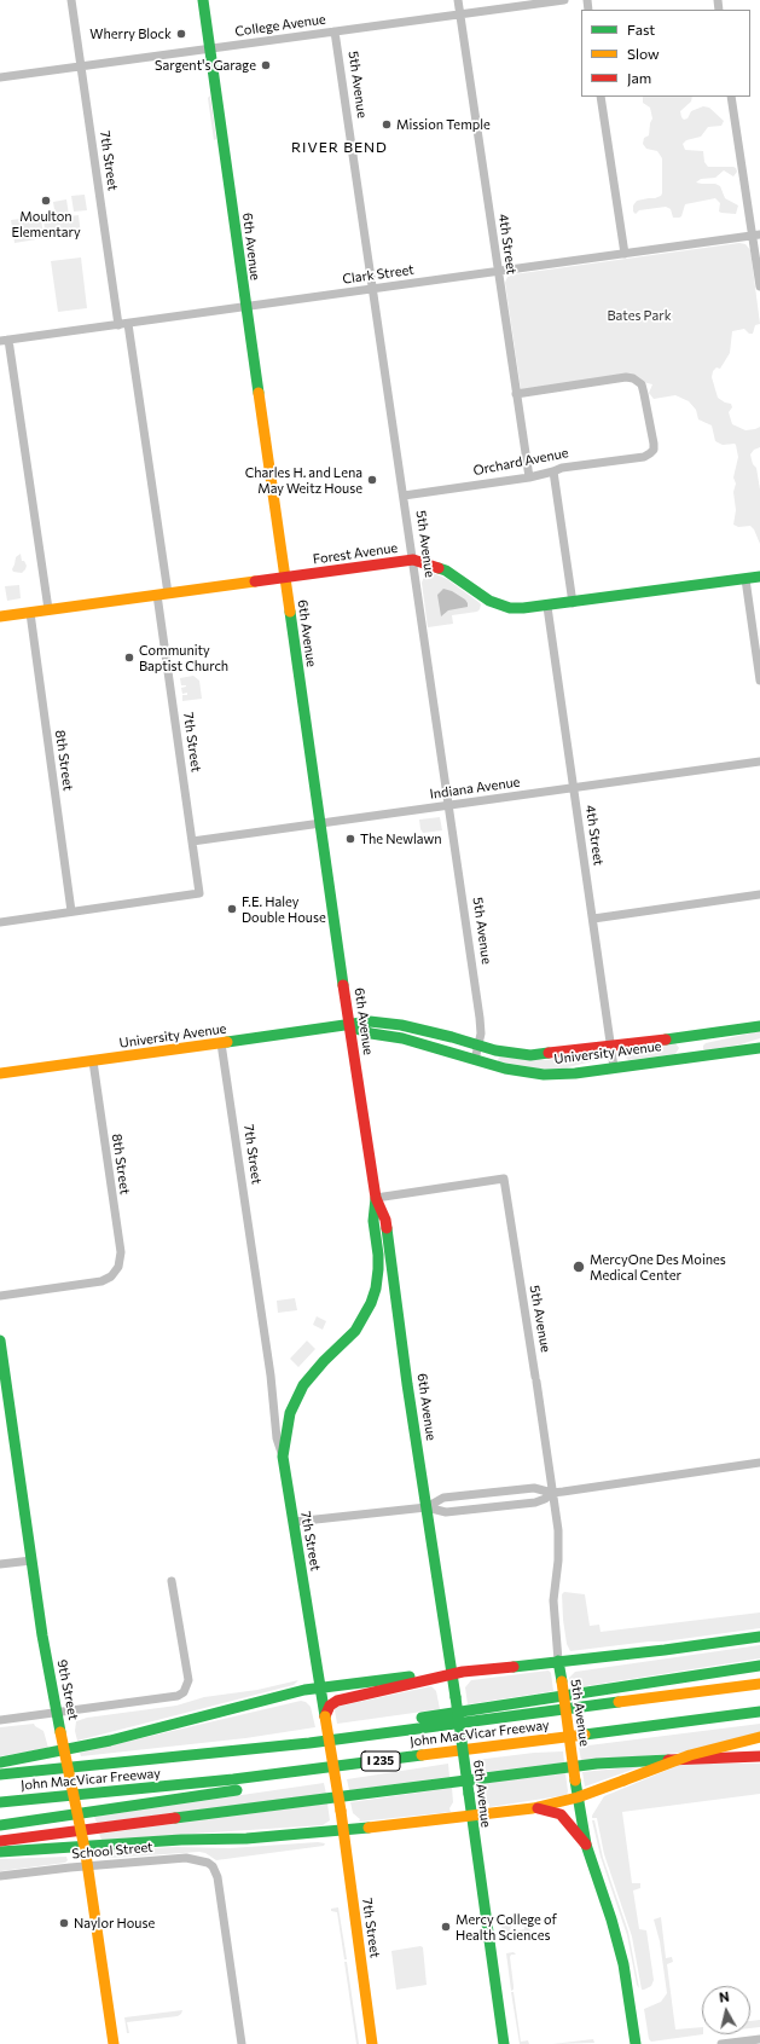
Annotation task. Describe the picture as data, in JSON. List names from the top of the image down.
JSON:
{
  "streets": {
    "main road": [
      "5th Avenue",
      "7th Street",
      "6th Avenue",
      "Forest Avenue",
      "University Avenue",
      "9th Street",
      "John MacVicar Freeway",
      "I 235"
    ],
    "street": [
      "College Avenue",
      "4th Street",
      "Clark Street",
      "Orchard Avenue",
      "8th Street",
      "Indiana Avenue",
      "School Street"
    ]
  },
  "crossings": [
    ["College Avenue", "5th Avenue"],
    ["College Avenue", "7th Street"],
    ["College Avenue", "4th Street"],
    ["College Avenue", "6th Avenue"],
    ["5th Avenue", "6th Avenue"],
    ["5th Avenue", "Clark Street"],
    ["5th Avenue", "Orchard Avenue"],
    ["5th Avenue", "Forest Avenue"],
    ["5th Avenue", "Indiana Avenue"],
    ["5th Avenue", "University Avenue"],
    ["7th Street", "Clark Street"],
    ["7th Street", "Forest Avenue"],
    ["7th Street", "8th Street"],
    ["7th Street", "Indiana Avenue"],
    ["7th Street", "University Avenue"],
    ["4th Street", "Clark Street"],
    ["4th Street", "Orchard Avenue"],
    ["4th Street", "Forest Avenue"],
    ["4th Street", "Indiana Avenue"],
    ["4th Street", "University Avenue"],
    ["6th Avenue", "Clark Street"],
    ["6th Avenue", "Forest Avenue"],
    ["6th Avenue", "Indiana Avenue"],
    ["6th Avenue", "University Avenue"],
    ["Forest Avenue", "8th Street"],
    ["8th Street", "University Avenue"],
    ["9th Street", "School Street"]
  ],
  "districts": ["RIVER BEND"],
  "parks": ["Bates Park"],
  "places": [
    "Wherry Block",
    "Sargent's Garage",
    "Mission Temple",
    "Moulton Elementary",
    "Charles H. and Lena May Weitz House",
    "Community Baptist Church",
    "The Newlawn",
    "F.E. Haley Double House",
    "MercyOne Des Moines Medical Center",
    "Naylor House",
    "Mercy College of Health Sciences"
  ],
  "legend": ["Fast", "Slow", "Jam"],
  "north": "top"
}
